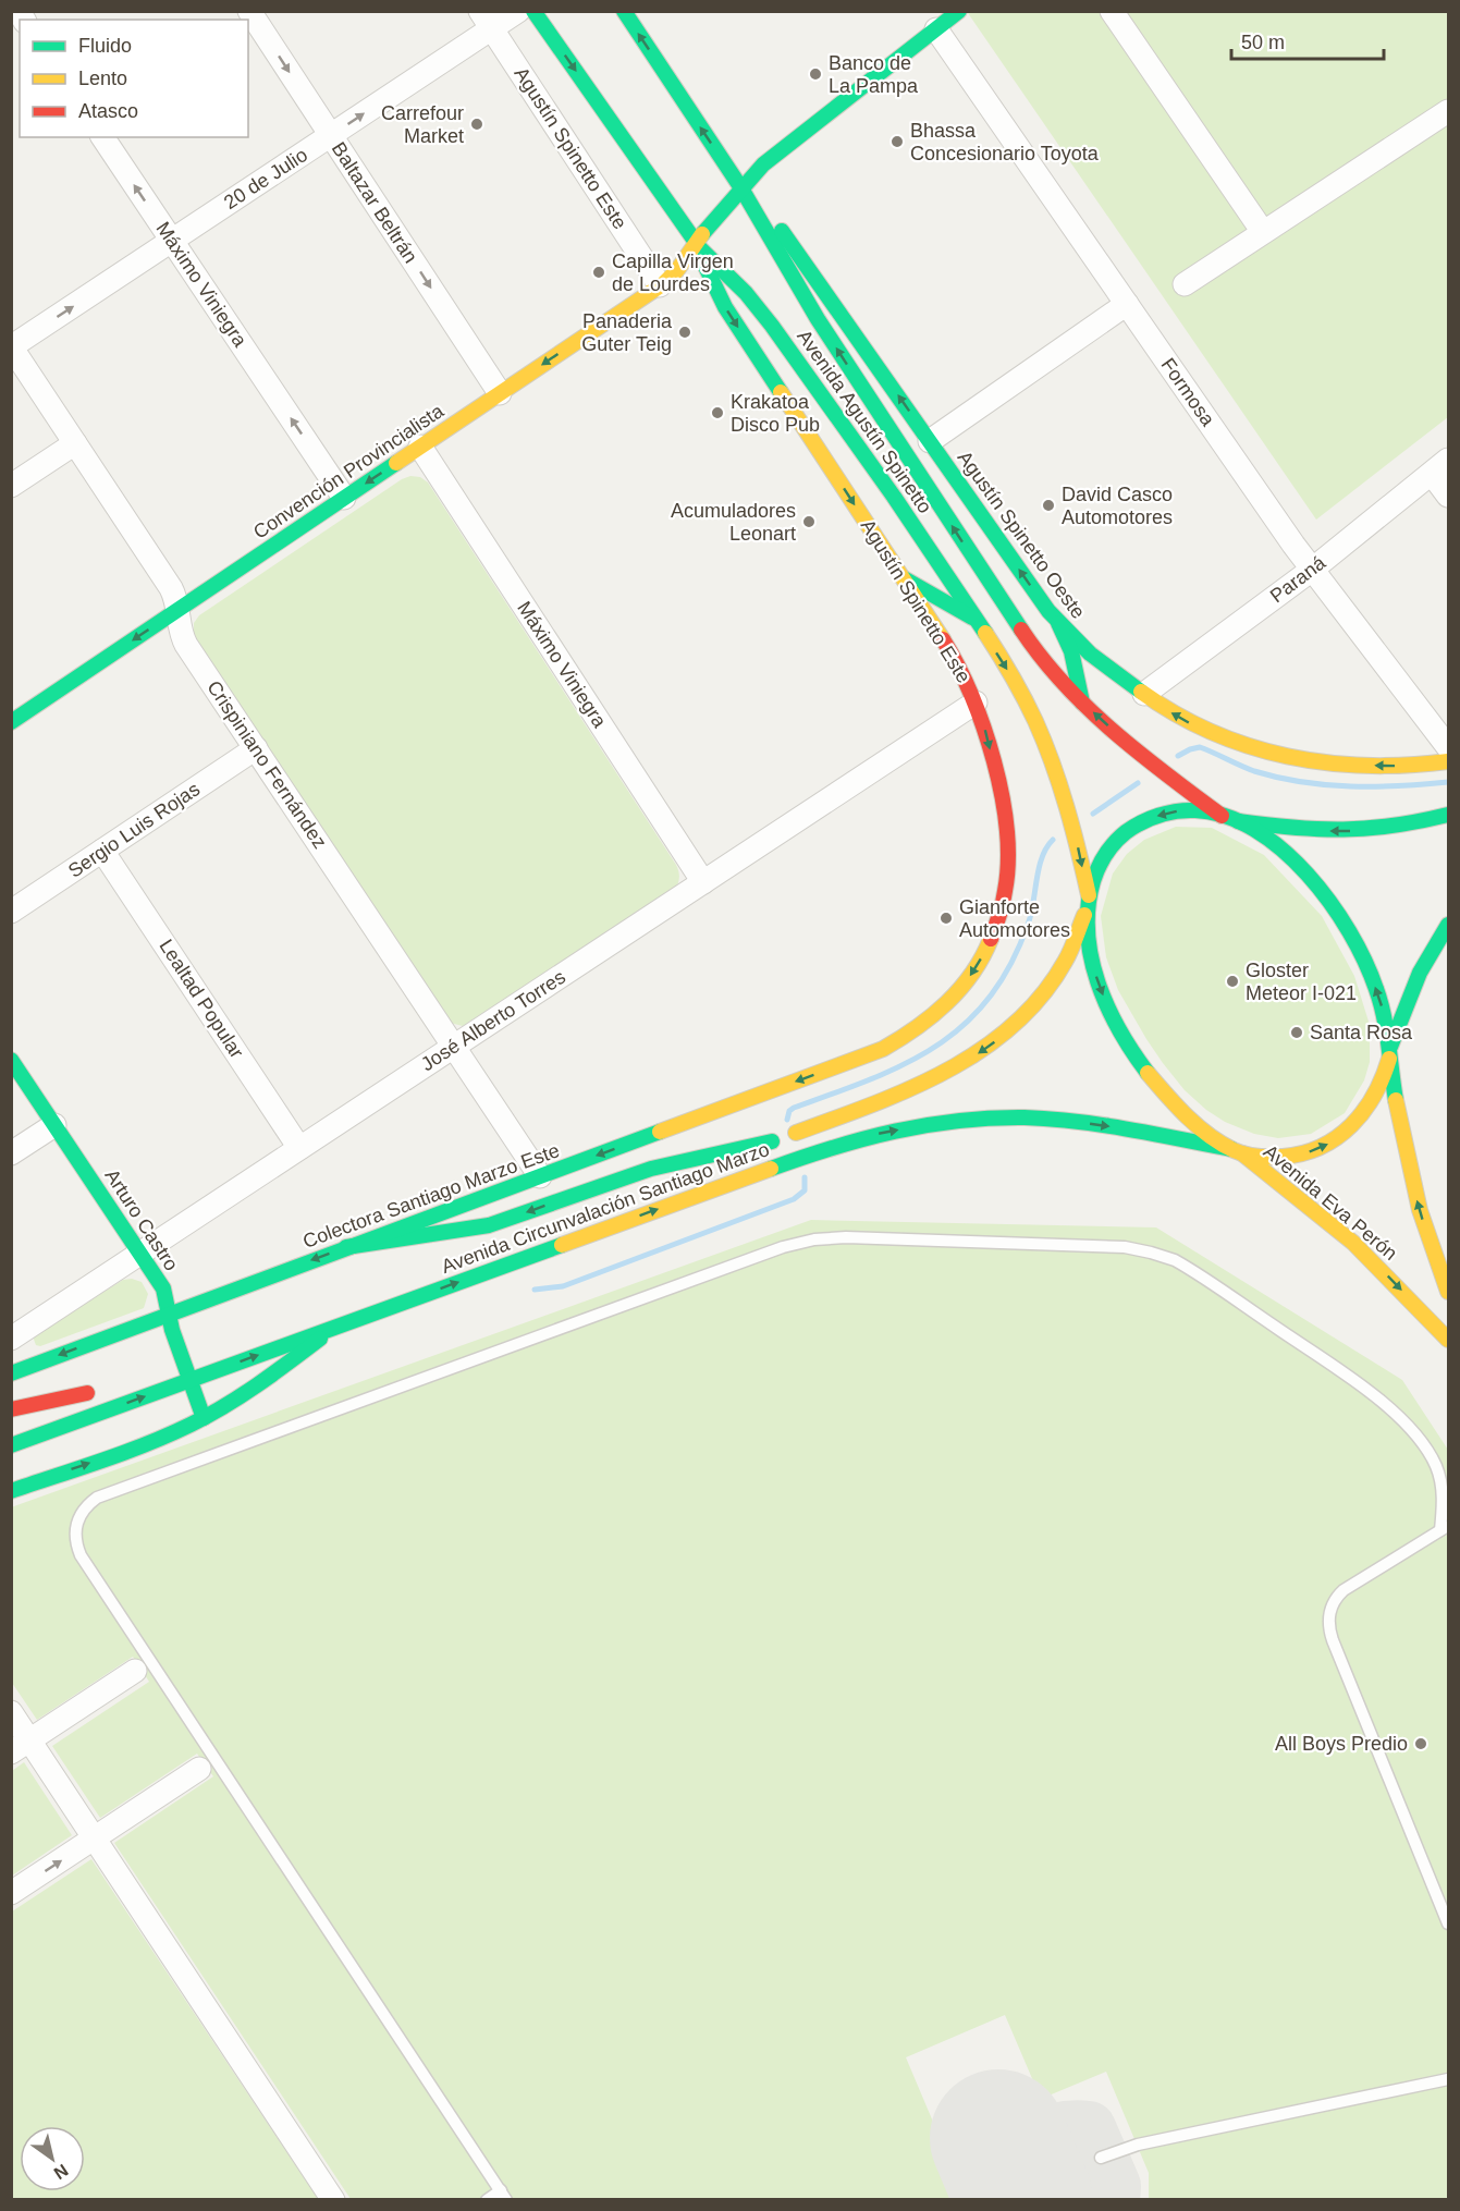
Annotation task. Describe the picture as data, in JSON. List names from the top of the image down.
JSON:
{
  "streets": {
    "main road": [
      "Agustín Spinetto Este",
      "Avenida Agustín Spinetto",
      "Convención Provincialista",
      "Agustín Spinetto Oeste",
      "Colectora Santiago Marzo Este",
      "Avenida Eva Perón",
      "Avenida Circunvalación Santiago Marzo",
      "Arturo Castro"
    ],
    "street": [
      "20 de Julio",
      "Baltazar Beltrán",
      "Máximo Viniegra",
      "Formosa",
      "Paraná",
      "Crispiniano Fernández",
      "Sergio Luis Rojas",
      "Lealtad Popular",
      "José Alberto Torres"
    ]
  },
  "crossings": [
    ["Agustín Spinetto Este", "20 de Julio"],
    ["Agustín Spinetto Este", "Avenida Agustín Spinetto"],
    ["Agustín Spinetto Este", "Convención Provincialista"],
    ["Agustín Spinetto Este", "José Alberto Torres"],
    ["Agustín Spinetto Este", "Colectora Santiago Marzo Este"],
    ["20 de Julio", "Baltazar Beltrán"],
    ["20 de Julio", "Máximo Viniegra"],
    ["20 de Julio", "Crispiniano Fernández"],
    ["Baltazar Beltrán", "Convención Provincialista"],
    ["Máximo Viniegra", "Convención Provincialista"],
    ["Máximo Viniegra", "José Alberto Torres"],
    ["Formosa", "Convención Provincialista"],
    ["Formosa", "Paraná"],
    ["Avenida Agustín Spinetto", "Convención Provincialista"],
    ["Avenida Agustín Spinetto", "Agustín Spinetto Oeste"],
    ["Avenida Agustín Spinetto", "Avenida Eva Perón"],
    ["Avenida Agustín Spinetto", "Avenida Circunvalación Santiago Marzo"],
    ["Convención Provincialista", "Agustín Spinetto Oeste"],
    ["Convención Provincialista", "Crispiniano Fernández"],
    ["Agustín Spinetto Oeste", "Paraná"],
    ["Crispiniano Fernández", "Sergio Luis Rojas"],
    ["Crispiniano Fernández", "José Alberto Torres"],
    ["Crispiniano Fernández", "Colectora Santiago Marzo Este"],
    ["Sergio Luis Rojas", "Lealtad Popular"],
    ["Lealtad Popular", "José Alberto Torres"],
    ["José Alberto Torres", "Arturo Castro"],
    ["Colectora Santiago Marzo Este", "Arturo Castro"],
    ["Avenida Eva Perón", "Avenida Circunvalación Santiago Marzo"],
    ["Avenida Circunvalación Santiago Marzo", "Arturo Castro"]
  ],
  "one_way": [
    "Agustín Spinetto Este",
    "20 de Julio",
    "Baltazar Beltrán",
    "Máximo Viniegra",
    "Convención Provincialista",
    "Agustín Spinetto Oeste"
  ],
  "places": [
    "Banco de La Pampa",
    "Carrefour Market",
    "Bhassa Concesionario Toyota",
    "Capilla Virgen de Lourdes",
    "Panaderia Guter Teig",
    "Krakatoa Disco Pub",
    "David Casco Automotores",
    "Acumuladores Leonart",
    "Gianforte Automotores",
    "Gloster Meteor I-021",
    "Santa Rosa",
    "All Boys Predio"
  ],
  "legend": ["Fluido", "Lento", "Atasco"],
  "scale_bar": "50 m",
  "north": "bottom right"
}
